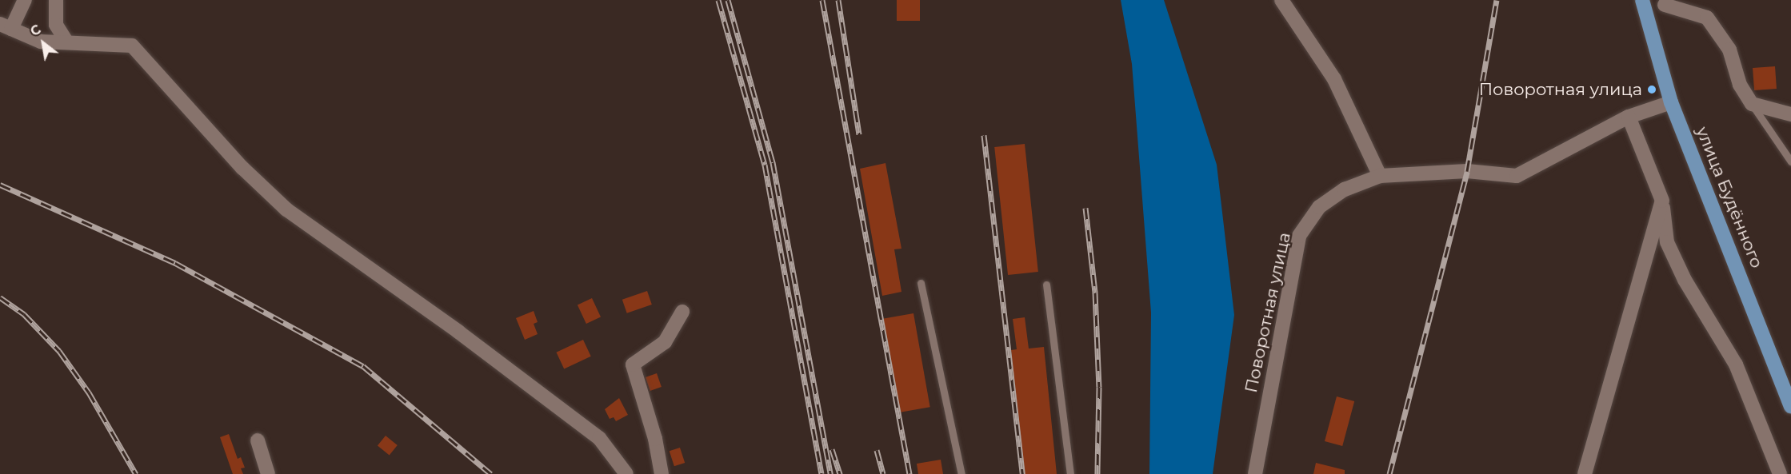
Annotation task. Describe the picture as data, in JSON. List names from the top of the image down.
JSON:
{
  "streets": {
    "main road": ["улица Будённого"],
    "street": ["Поворотная улица"]
  },
  "crossings": [
    ["улица Будённого", "Поворотная улица"]
  ],
  "places": ["Поворотная улица"],
  "north": "top left"
}
